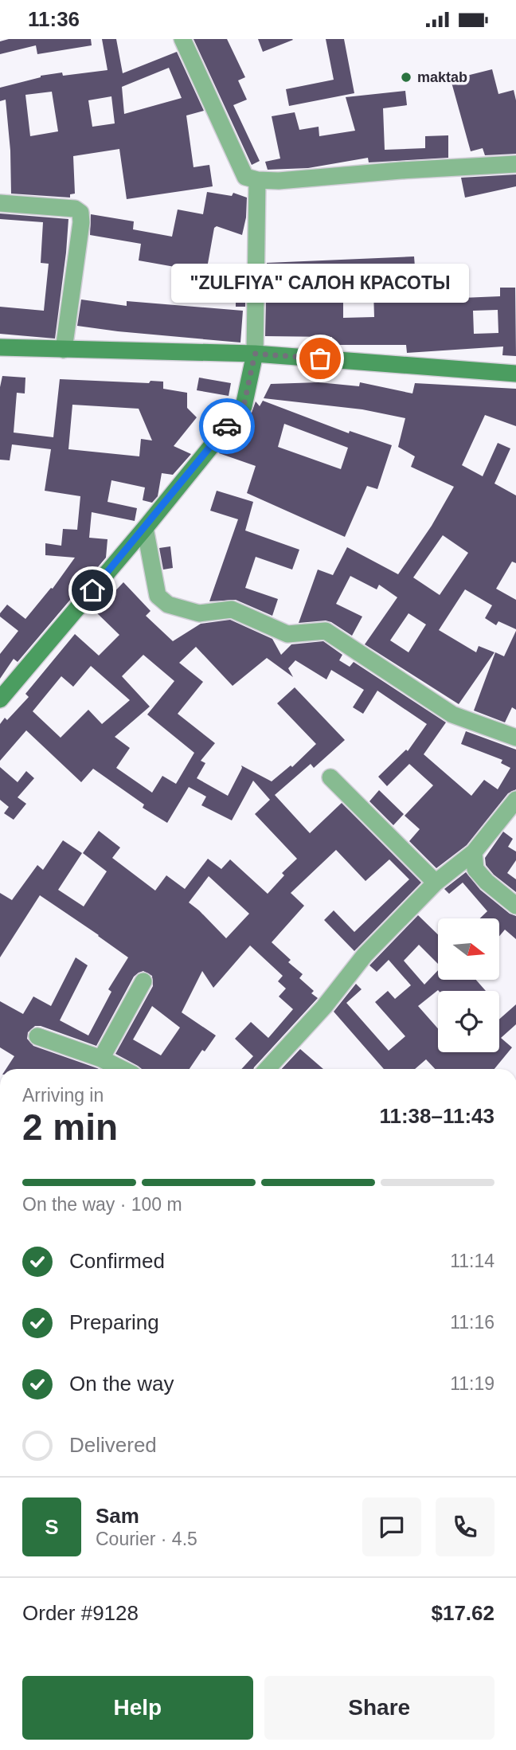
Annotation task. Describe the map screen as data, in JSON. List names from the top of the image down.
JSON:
{
  "places": ["maktab", "\"ZULFIYA\" САЛОН КРАСОТЫ"],
  "north": "right",
  "page": {
    "status": "11:36",
    "bubble": "\"ZULFIYA\" САЛОН КРАСОТЫ",
    "heading": ["2 min", "Arriving in", "11:38–11:43"],
    "panel": [
      "Sam",
      "Courier · 4.5",
      "Order #9128",
      "$17.62"
    ],
    "bar": "On the way · 100 m",
    "list": [
      ["Confirmed", "11:14"],
      ["Preparing", "11:16"],
      ["On the way", "11:19"],
      "Delivered"
    ],
    "round": "S",
    "buttons": ["Help", "Share"]
  }
}
